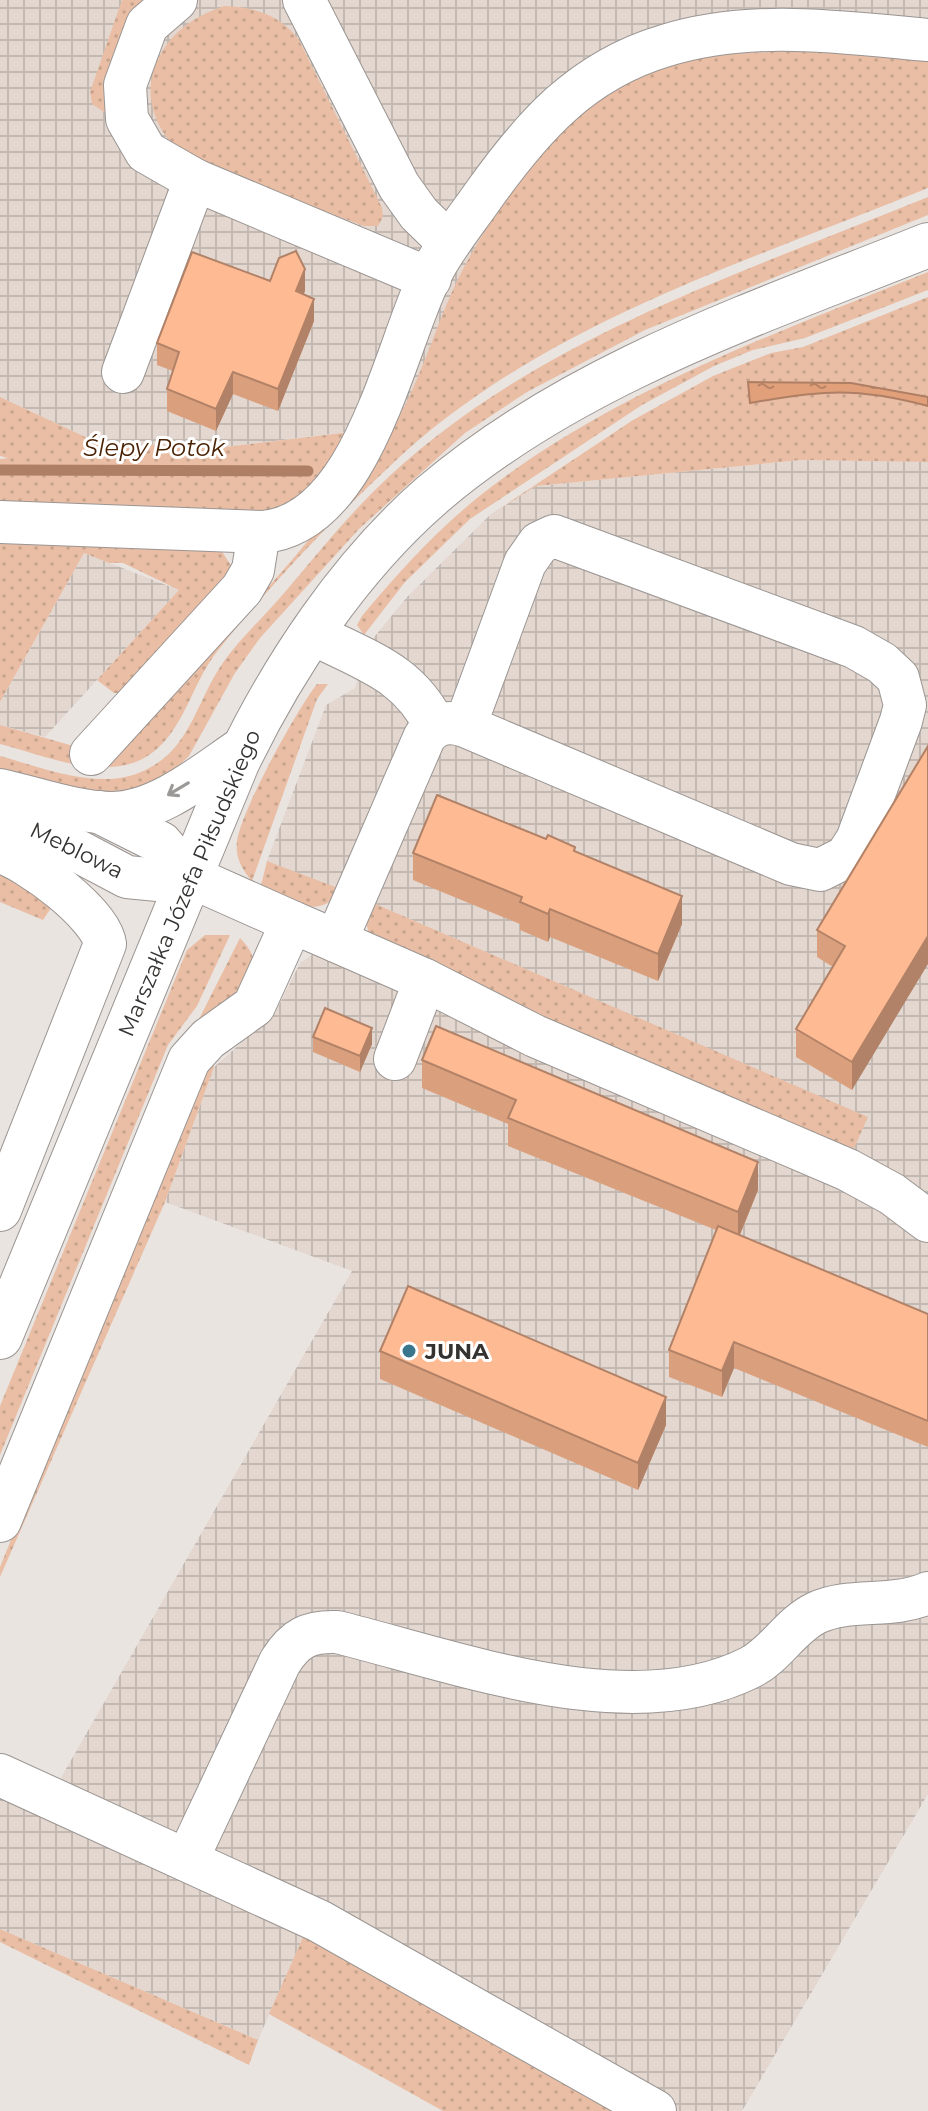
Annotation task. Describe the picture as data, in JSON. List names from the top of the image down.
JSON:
{
  "streets": {
    "main road": ["Marszałka Józefa Piłsudskiego"],
    "street": ["Meblowa"]
  },
  "crossings": [
    ["Meblowa", "Marszałka Józefa Piłsudskiego"]
  ],
  "water": ["Ślepy Potok"],
  "places": ["JUNA"]
}
